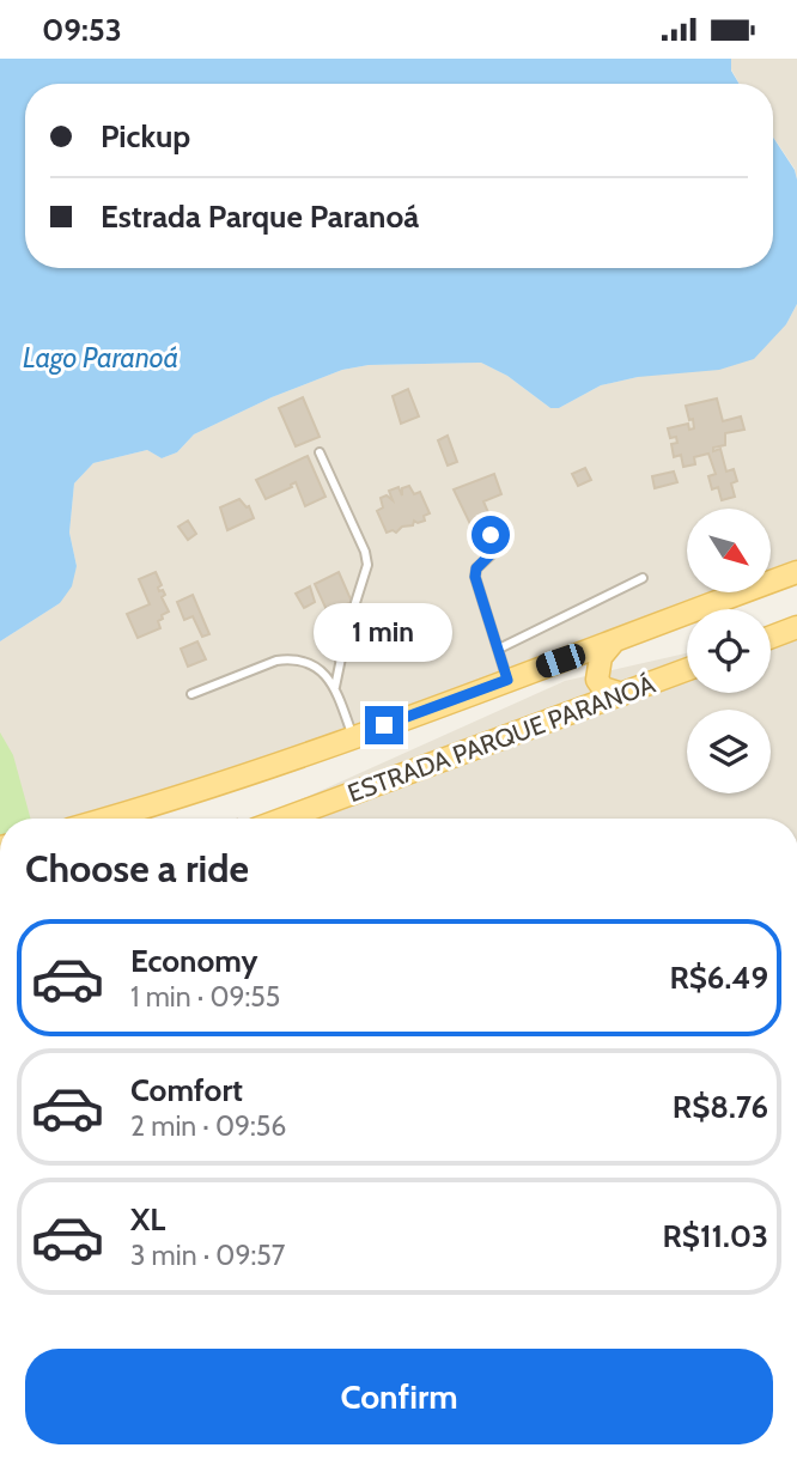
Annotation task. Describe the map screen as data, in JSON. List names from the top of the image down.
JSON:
{
  "streets": {
    "main road": ["ESTRADA PARQUE PARANOÁ"]
  },
  "water": ["Lago Paranoá"],
  "north": "bottom right",
  "page": {
    "status": "09:53",
    "banner": ["Pickup", "Estrada Parque Paranoá"],
    "bubble": "1 min",
    "heading": "Choose a ride",
    "list": [
      {
        "name": "Economy",
        "note": "1 min · 09:55",
        "value": "R$6.49"
      },
      {
        "name": "Comfort",
        "note": "2 min · 09:56",
        "value": "R$8.76"
      },
      {
        "name": "XL",
        "note": "3 min · 09:57",
        "value": "R$11.03"
      }
    ],
    "buttons": "Confirm"
  }
}
